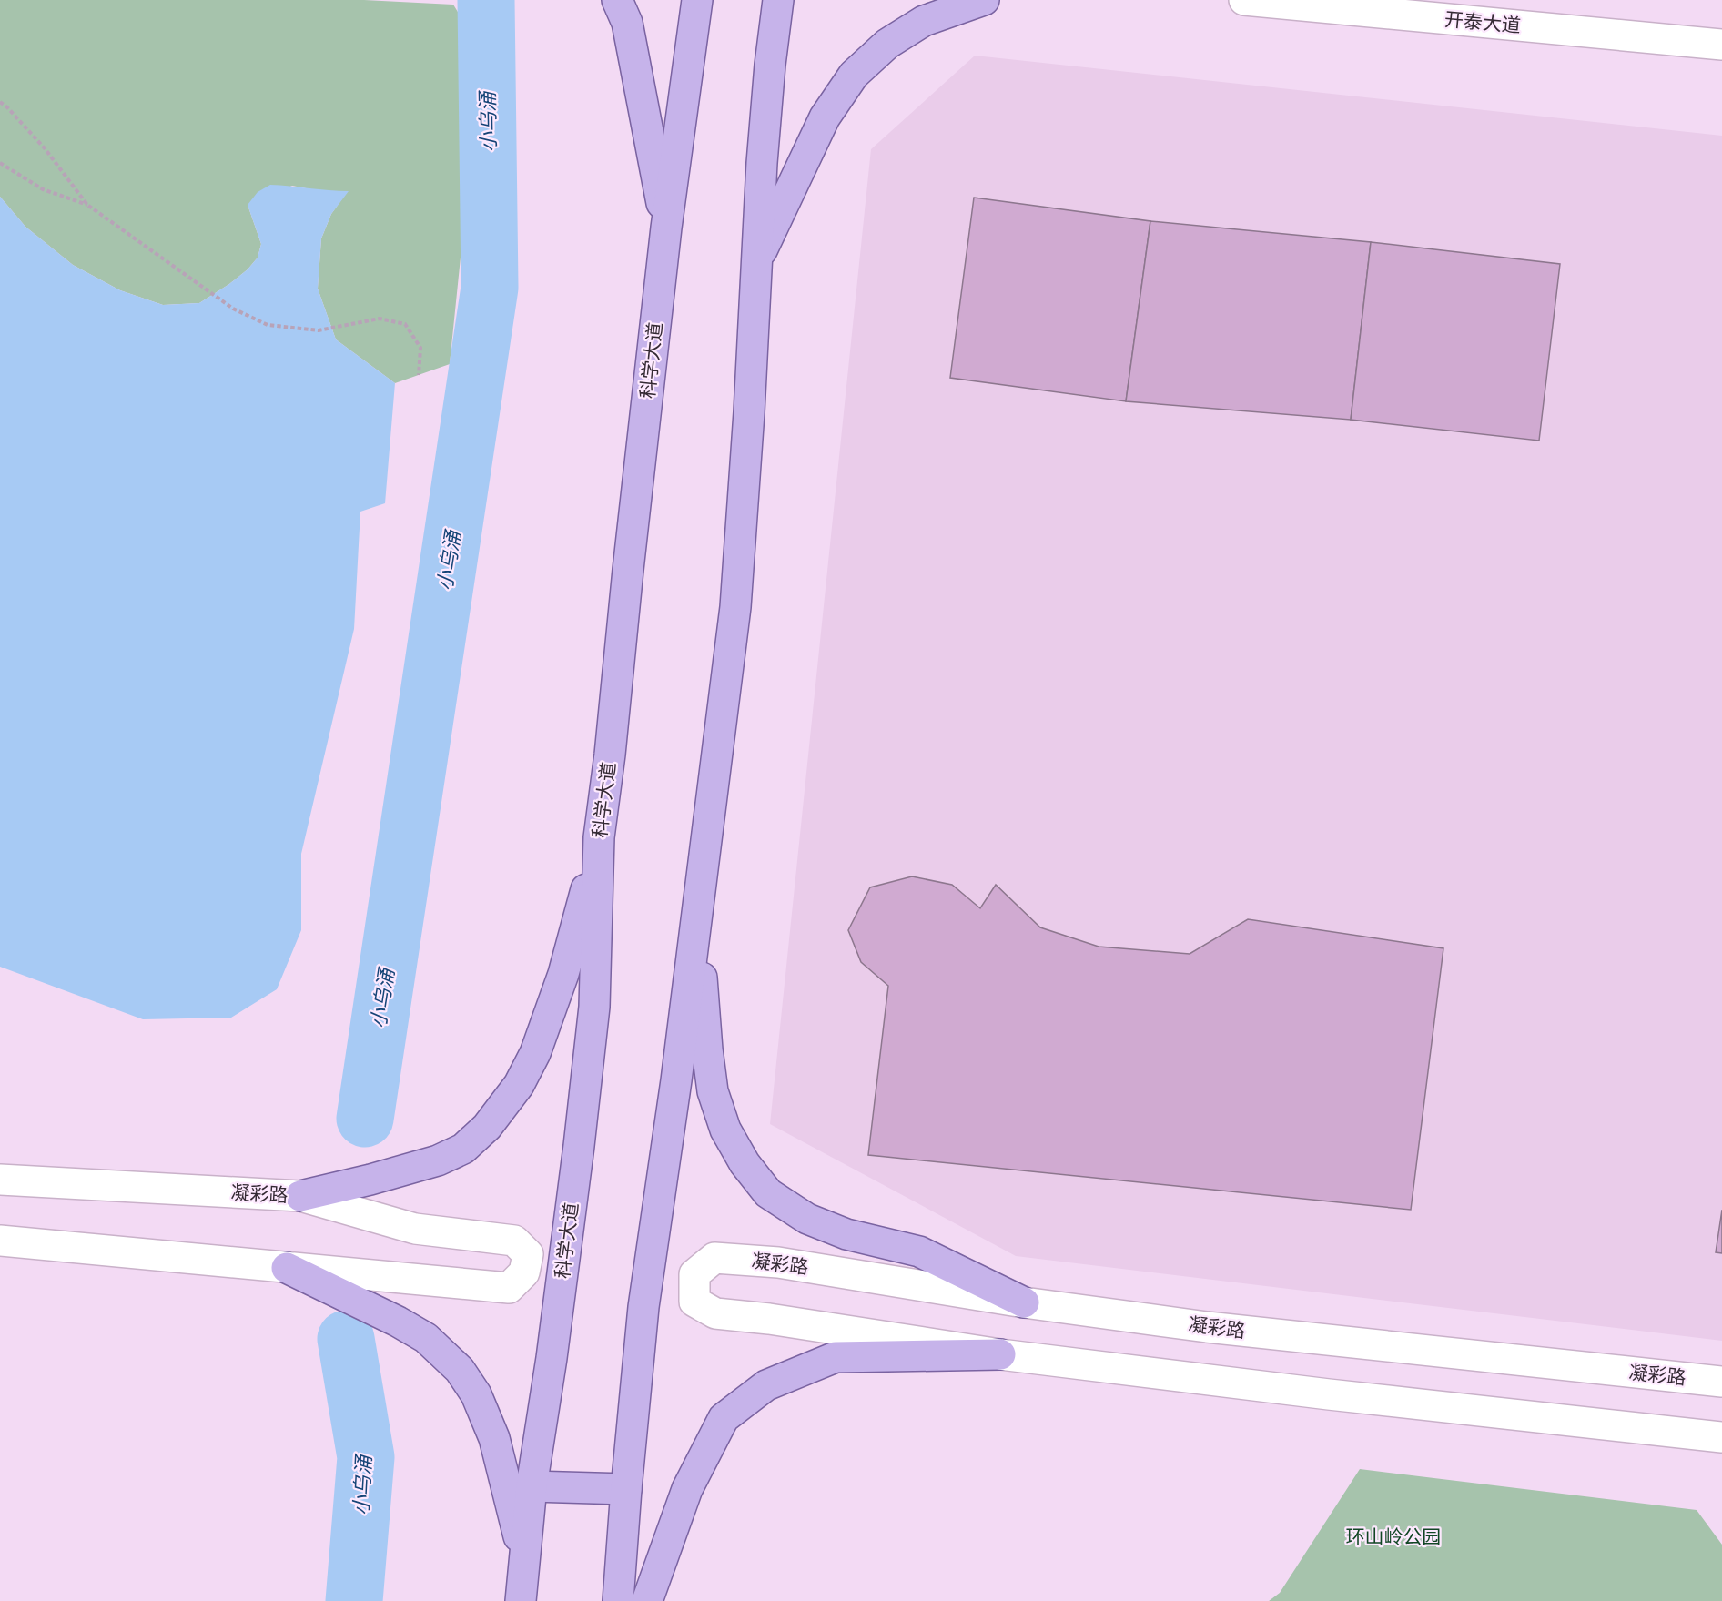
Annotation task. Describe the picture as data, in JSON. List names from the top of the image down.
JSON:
{
  "streets": {
    "main road": ["科学大道"],
    "street": ["开泰大道", "凝彩路"]
  },
  "water": ["小乌涌"],
  "parks": ["环山岭公园"]
}
